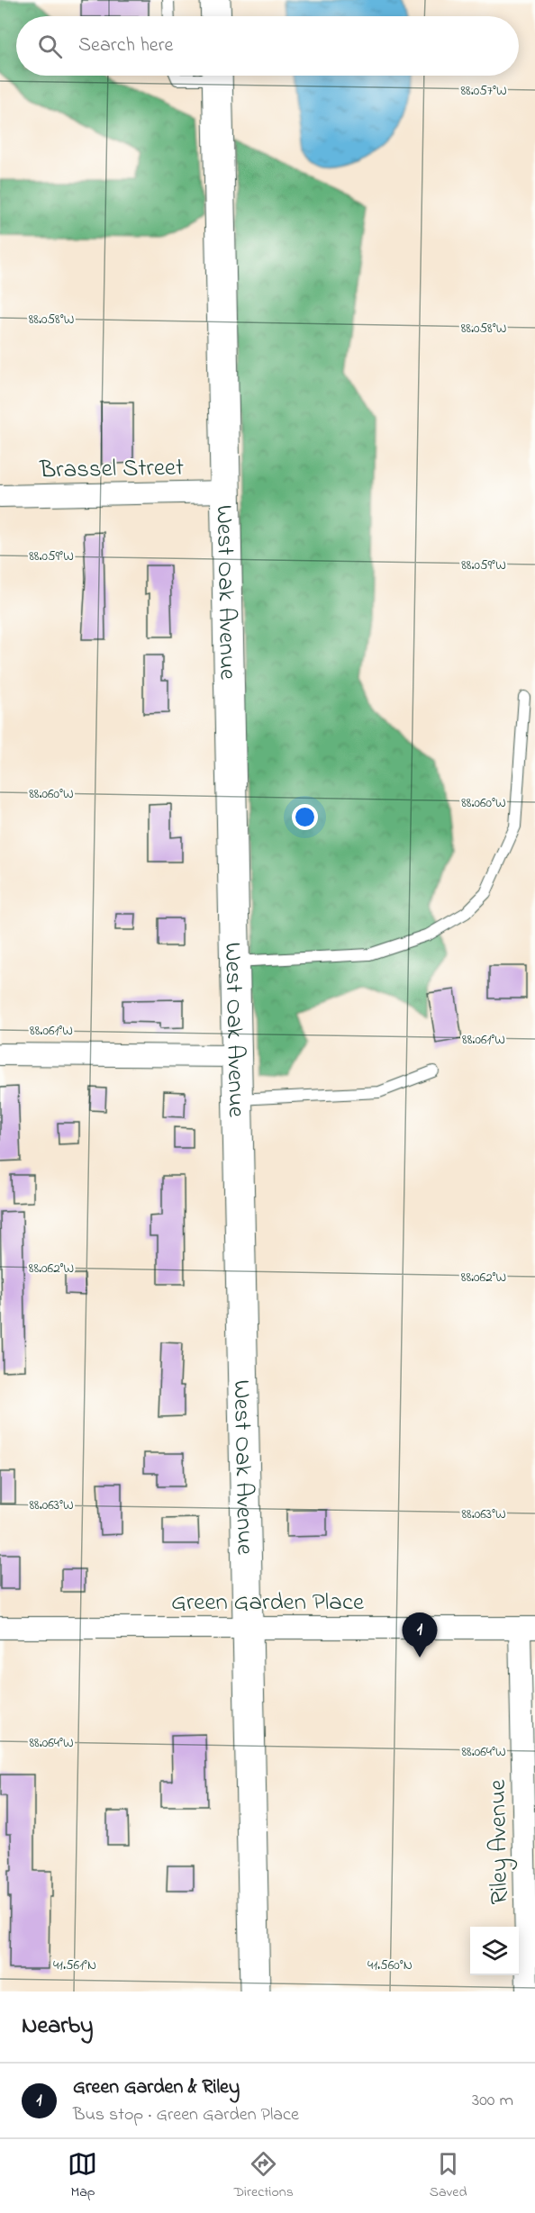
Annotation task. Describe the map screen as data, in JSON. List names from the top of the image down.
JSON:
{
  "streets": {
    "street": [
      "Brassel Street",
      "West Oak Avenue",
      "Green Garden Place",
      "Riley Avenue"
    ]
  },
  "crossings": [
    ["Brassel Street", "West Oak Avenue"],
    ["West Oak Avenue", "Green Garden Place"],
    ["Green Garden Place", "Riley Avenue"]
  ],
  "page": {
    "search": "Search here",
    "pins": "1",
    "heading": "Nearby",
    "list": [
      {
        "mark": "1",
        "name": "Green Garden & Riley",
        "note": "Bus stop · Green Garden Place",
        "value": "300 m"
      }
    ],
    "nav": ["Map", "Directions", "Saved"]
  },
  "coordinates": [
    "88.057°W",
    "88.058°W",
    "88.059°W",
    "88.060°W",
    "88.061°W",
    "88.062°W",
    "88.063°W",
    "88.064°W",
    "41.561°N",
    "41.560°N"
  ]
}
